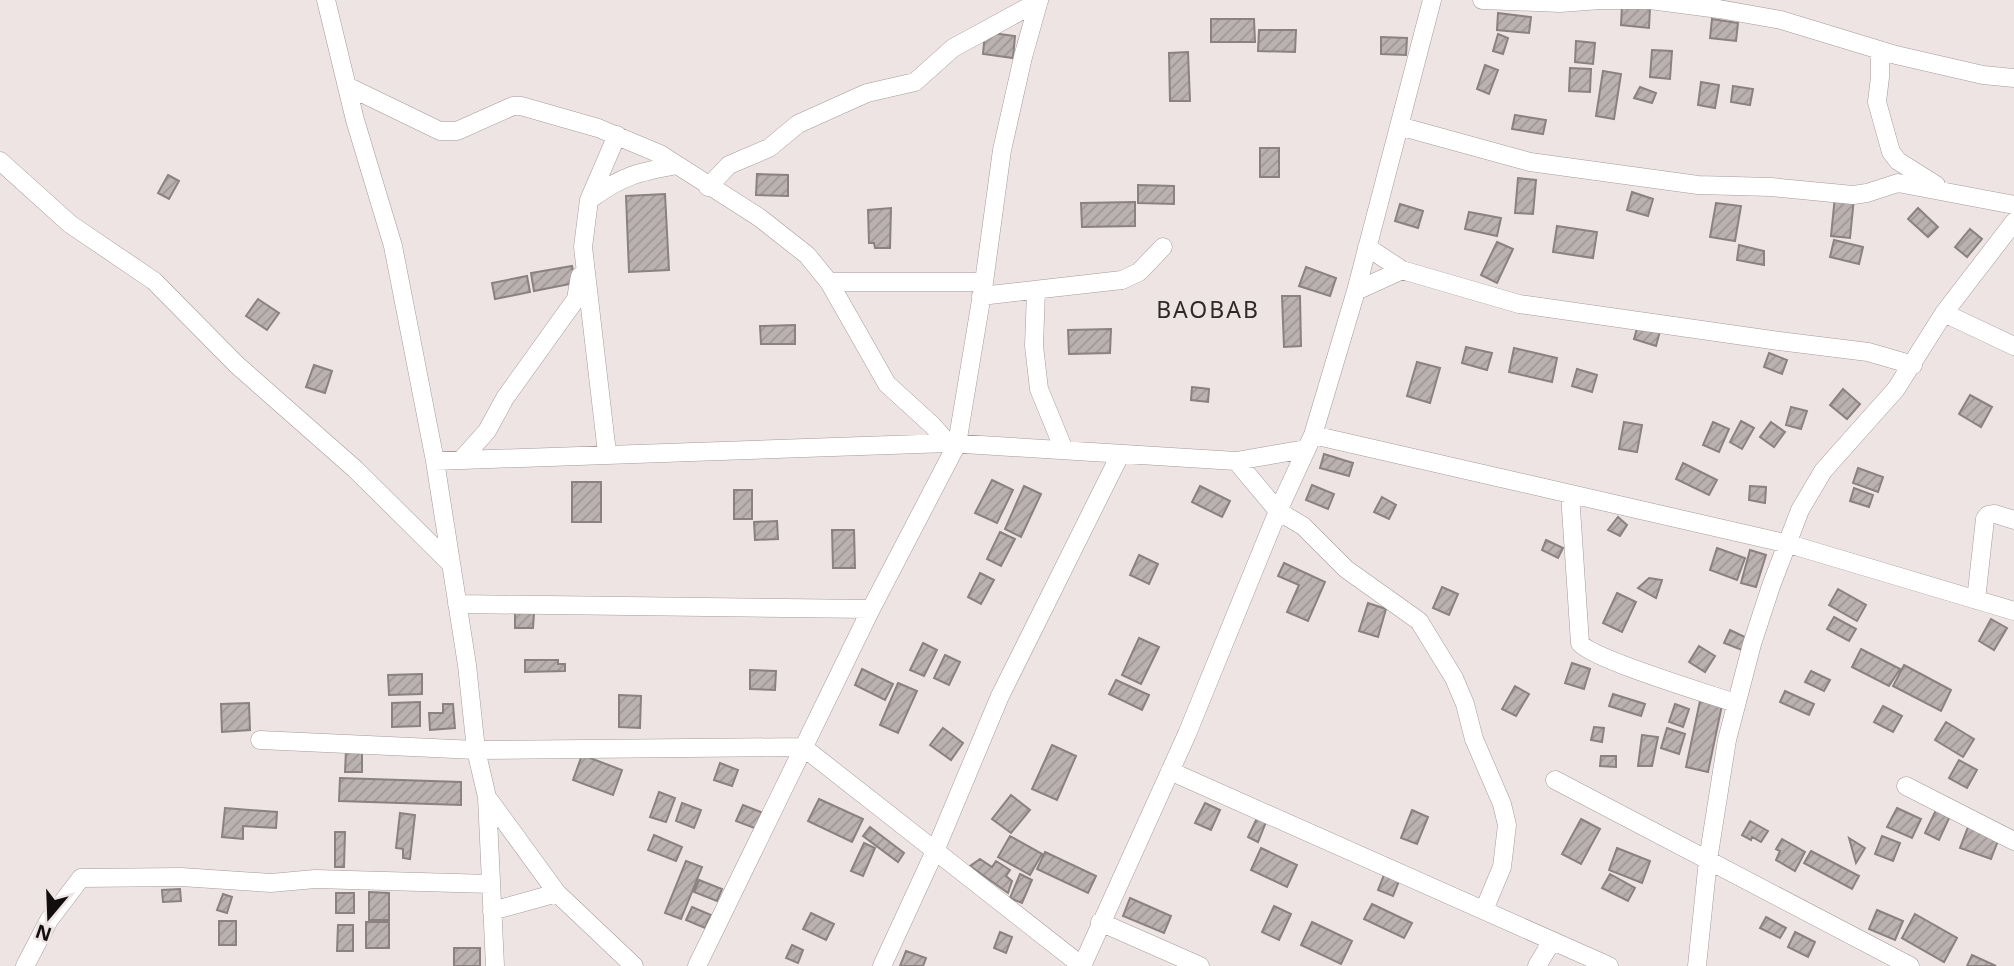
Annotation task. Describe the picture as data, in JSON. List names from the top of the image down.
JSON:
{
  "districts": ["BAOBAB"],
  "north": "bottom"
}
